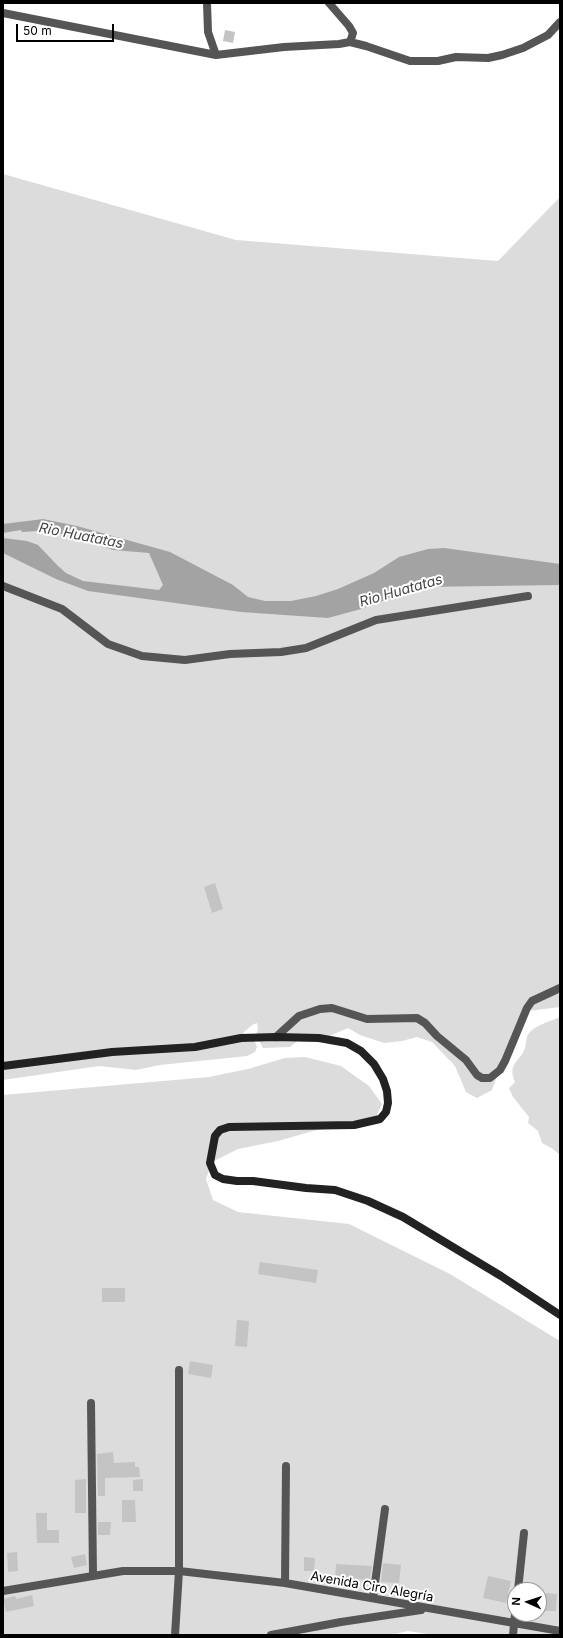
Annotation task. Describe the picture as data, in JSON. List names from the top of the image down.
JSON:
{
  "streets": {
    "street": ["Avenida Ciro Alegría"]
  },
  "water": ["Rio Huatatas"],
  "scale_bar": "50 m",
  "north": "left"
}
